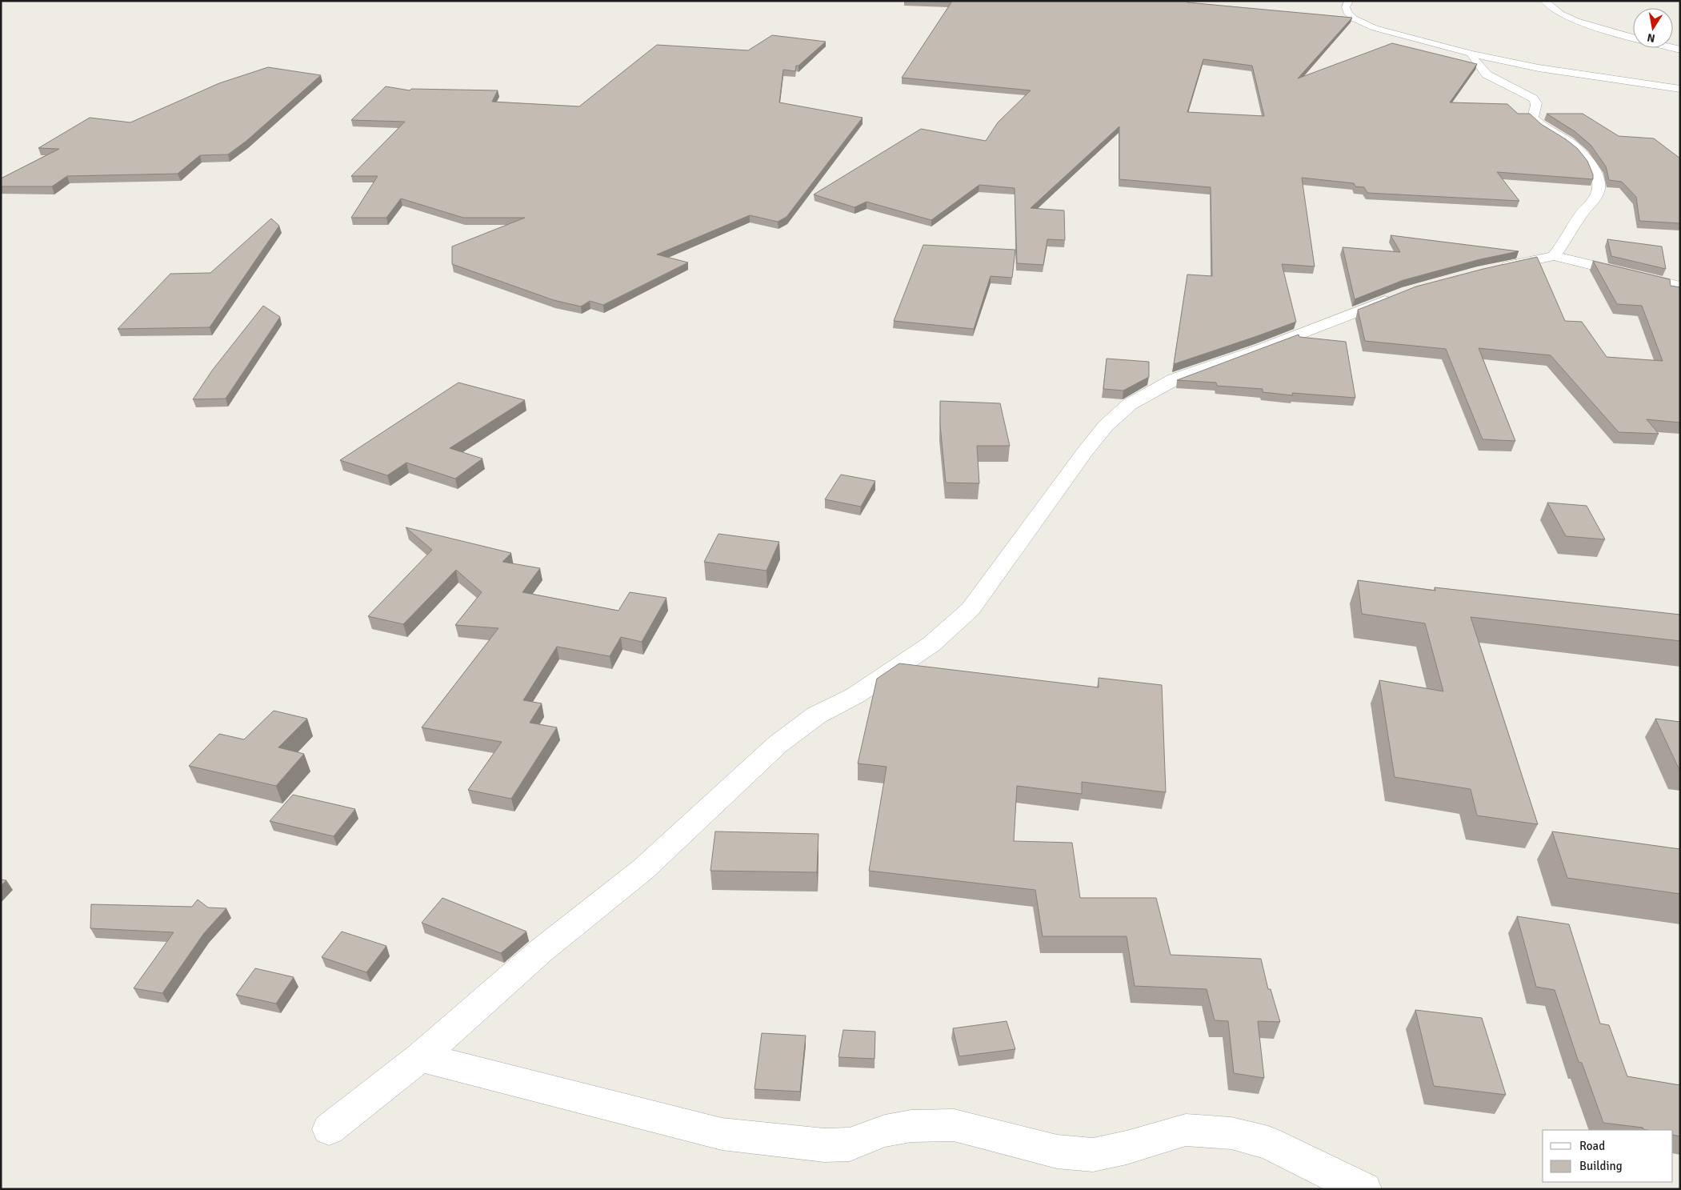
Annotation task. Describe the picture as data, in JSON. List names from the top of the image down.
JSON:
{
  "legend": ["Road", "Building"],
  "north": "bottom"
}
